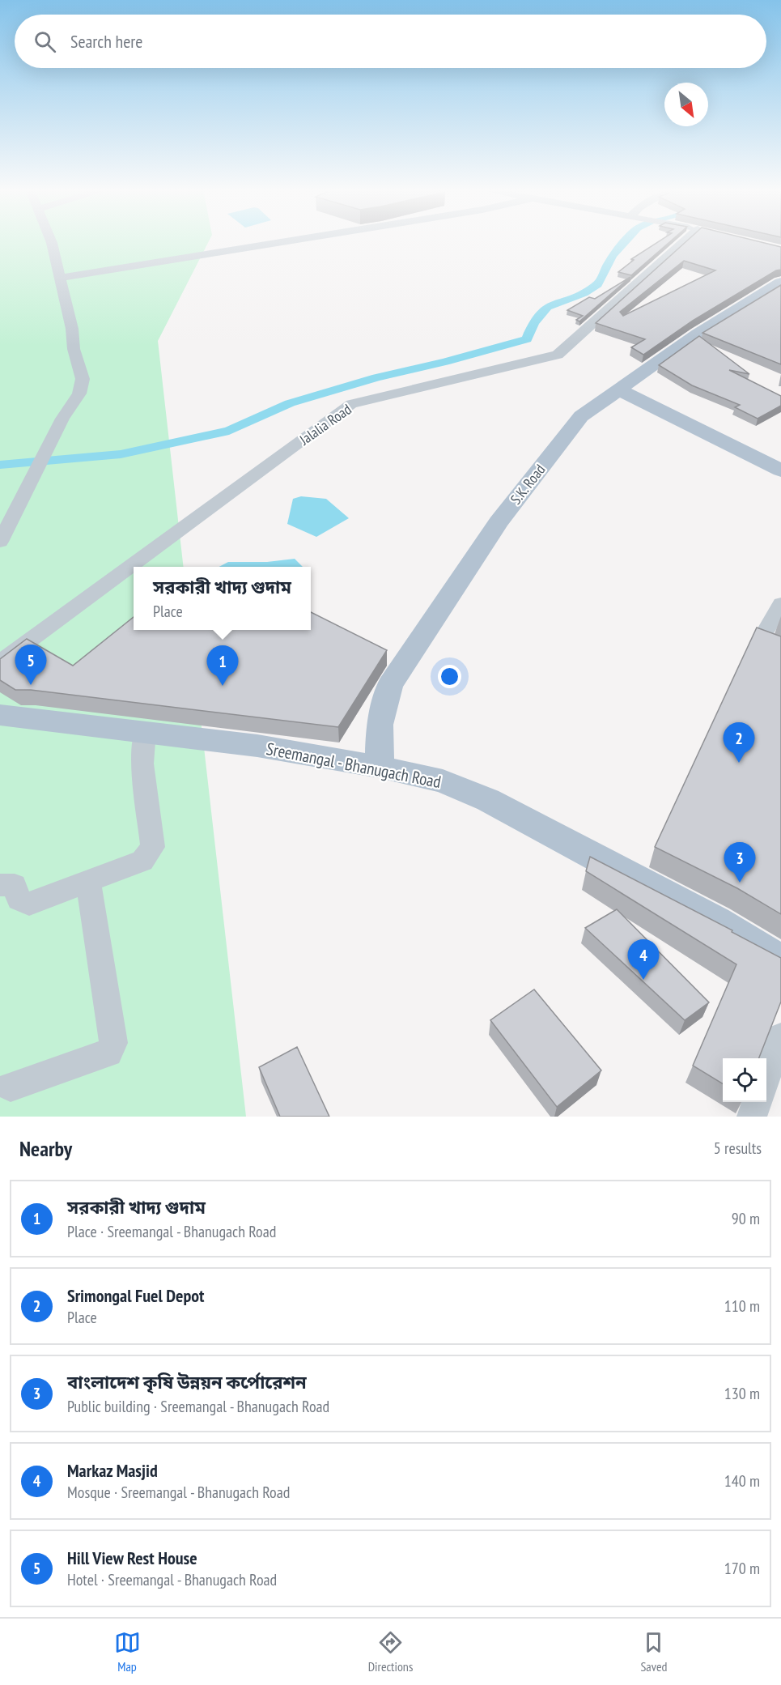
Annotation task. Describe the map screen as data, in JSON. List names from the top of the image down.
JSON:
{
  "streets": {
    "main road": ["S.K. Road", "Sreemangal - Bhanugach Road"],
    "street": ["Jalalia Road"]
  },
  "crossings": [
    ["S.K. Road", "Sreemangal - Bhanugach Road"]
  ],
  "north": "bottom right",
  "page": {
    "search": "Search here",
    "popup": ["সরকারী খাদ্য গুদাম", "Place"],
    "pins": [
      "5",
      "1",
      "2",
      "3",
      "4"
    ],
    "heading": ["Nearby", "5 results"],
    "list": [
      {
        "mark": "1",
        "name": "সরকারী খাদ্য গুদাম",
        "note": "Place · Sreemangal - Bhanugach Road",
        "value": "90 m"
      },
      {
        "mark": "2",
        "name": "Srimongal Fuel Depot",
        "note": "Place",
        "value": "110 m"
      },
      {
        "mark": "3",
        "name": "বাংলাদেশ কৃষি উন্নয়ন কর্পোরেশন",
        "note": "Public building · Sreemangal - Bhanugach Road",
        "value": "130 m"
      },
      {
        "mark": "4",
        "name": "Markaz Masjid",
        "note": "Mosque · Sreemangal - Bhanugach Road",
        "value": "140 m"
      },
      {
        "mark": "5",
        "name": "Hill View Rest House",
        "note": "Hotel · Sreemangal - Bhanugach Road",
        "value": "170 m"
      }
    ],
    "nav": ["Map", "Directions", "Saved"]
  }
}
